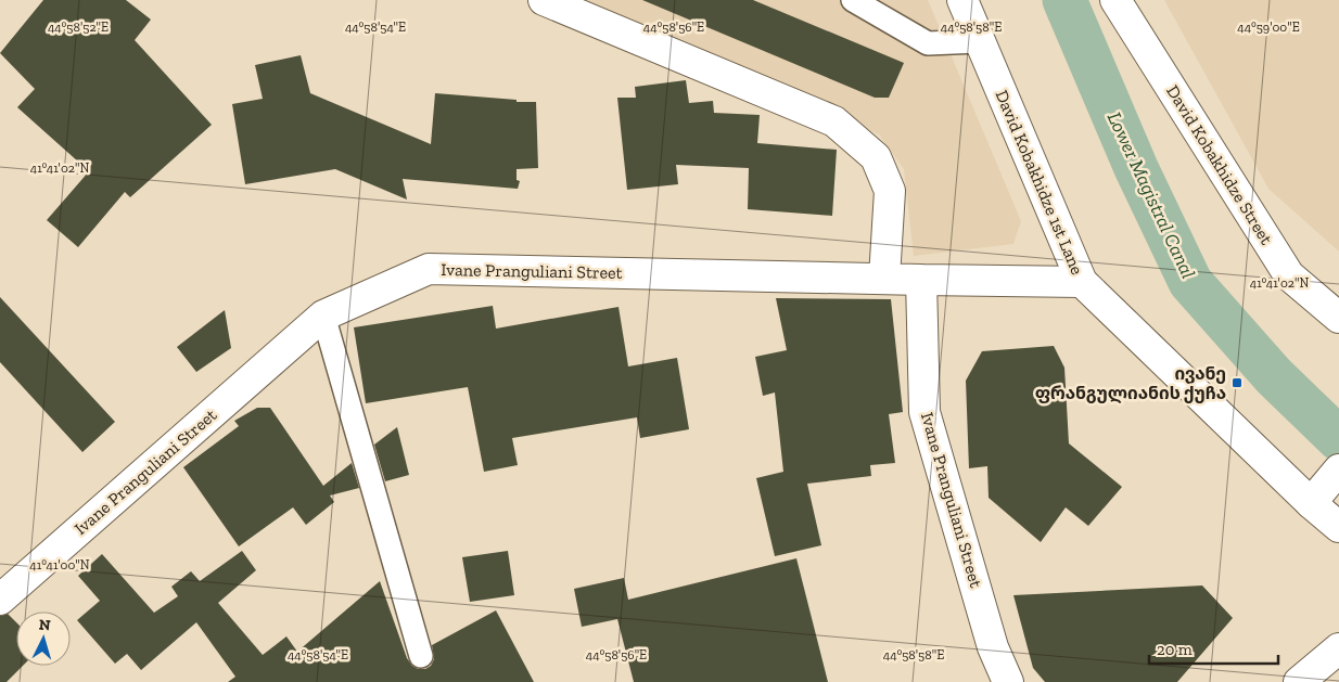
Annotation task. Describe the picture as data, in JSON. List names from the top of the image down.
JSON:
{
  "streets": {
    "street": ["David Kobakhidze Street", "David Kobakhidze 1st Lane", "Ivane Pranguliani Street"]
  },
  "crossings": [
    ["David Kobakhidze 1st Lane", "Ivane Pranguliani Street"]
  ],
  "water": ["Lower Magistral Canal"],
  "places": {
    "transit": ["ივანე ფრანგულიანის ქუჩა"]
  },
  "scale_bar": "20 m",
  "north": "top",
  "coordinates": [
    "44°58'52\"E",
    "44°58'54\"E",
    "44°58'56\"E",
    "44°58'58\"E",
    "44°59'00\"E",
    "41°41'02\"N",
    "41°41'00\"N"
  ]
}
